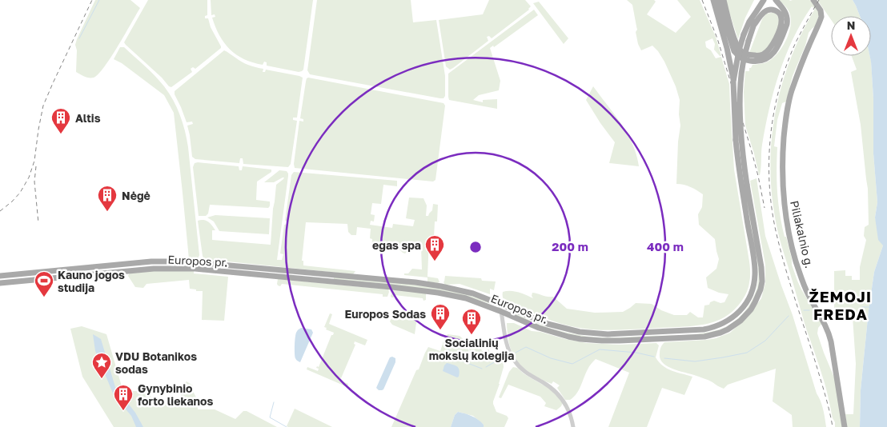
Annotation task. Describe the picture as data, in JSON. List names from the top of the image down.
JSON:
{
  "streets": {
    "main road": ["Piliakalnio g.", "Europos pr."]
  },
  "districts": ["ŽEMOJI FREDA"],
  "places": {
    "building": [
      "Altis",
      "Nėgė",
      "egas spa",
      "Europos Sodas",
      "Socialinių mokslų kolegija",
      "Gynybinio forto liekanos"
    ],
    "sports": ["Kauno jogos studija"],
    "place": ["VDU Botanikos sodas"]
  },
  "north": "top",
  "rings": ["200 m", "400 m"]
}
